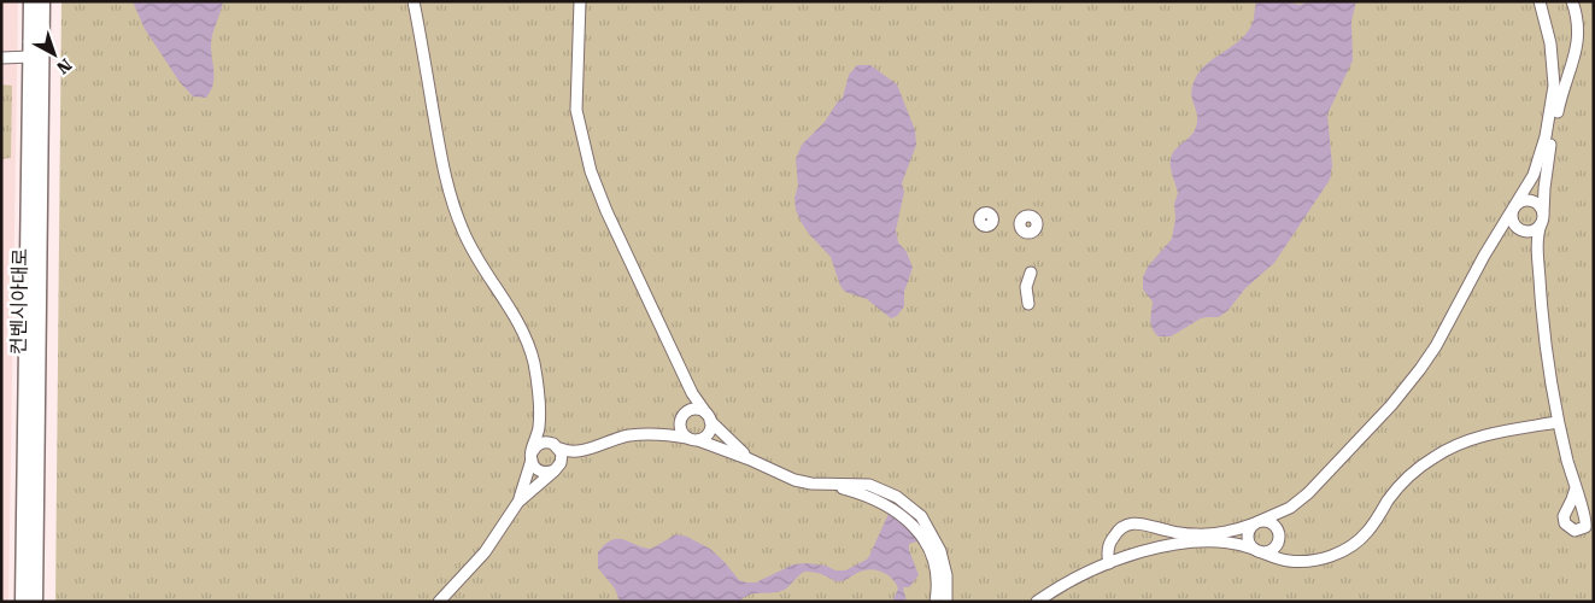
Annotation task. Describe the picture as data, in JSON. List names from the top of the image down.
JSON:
{
  "streets": {
    "main road": ["컨벤시아대로"]
  },
  "north": "bottom right"
}
